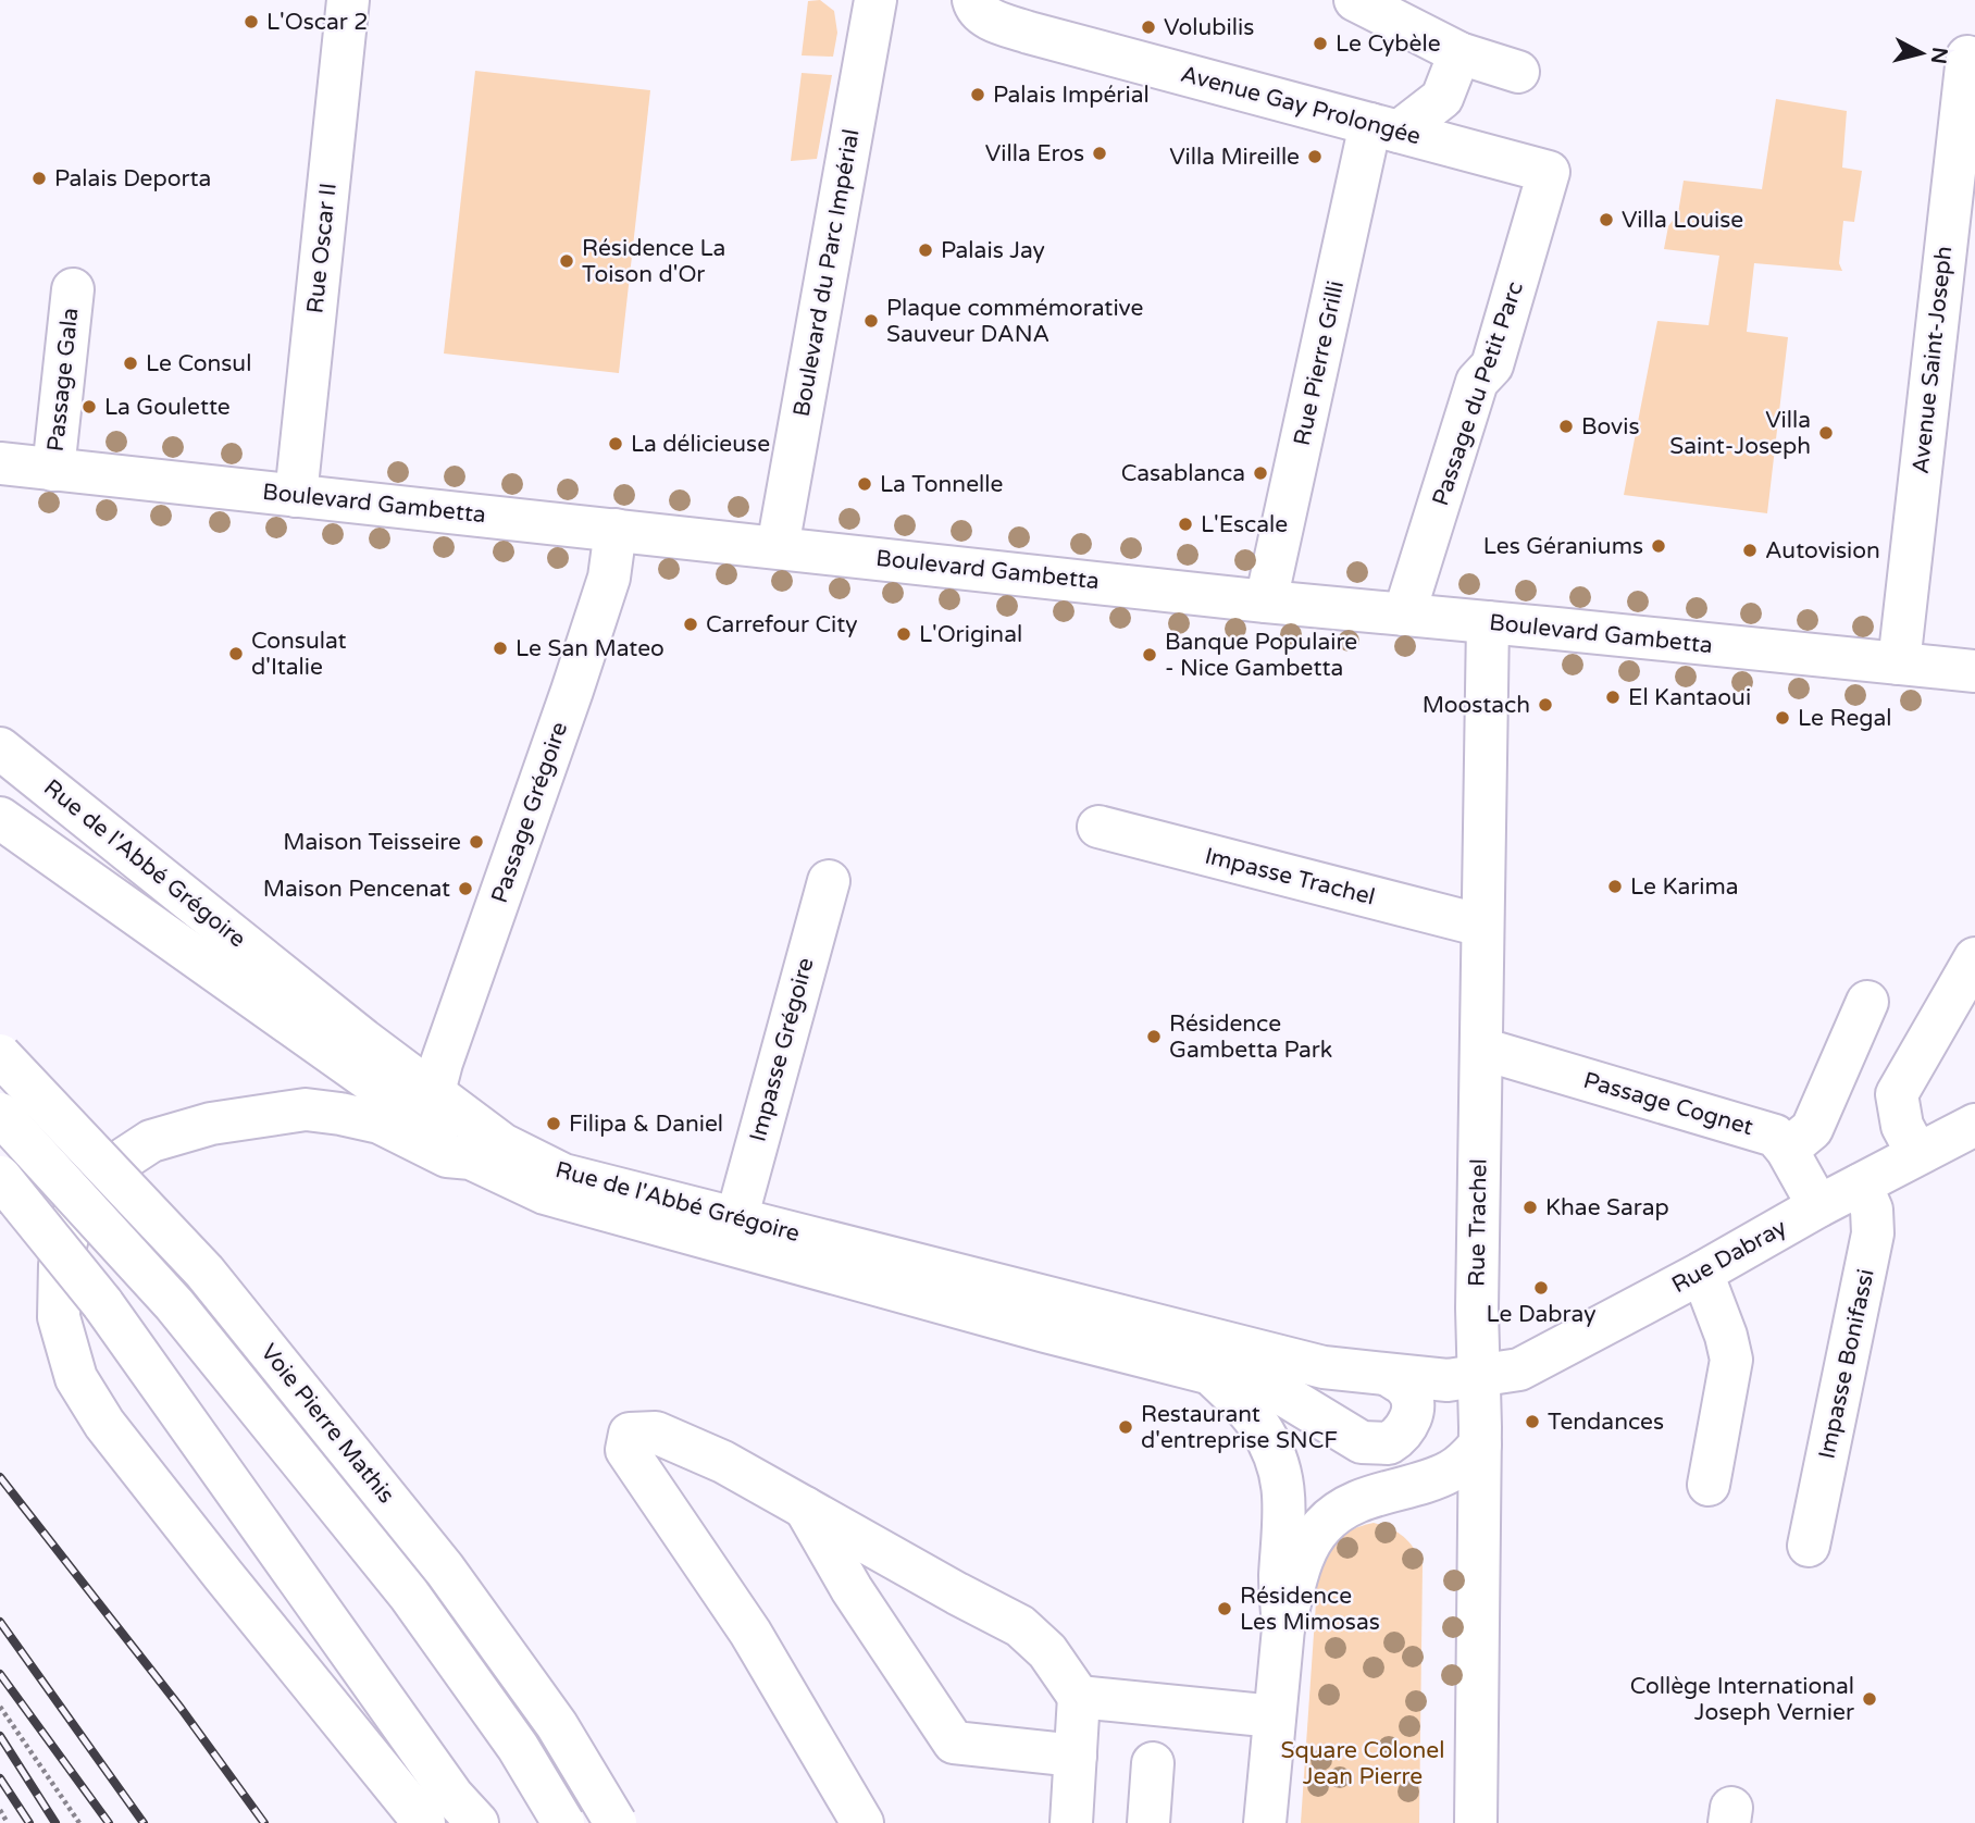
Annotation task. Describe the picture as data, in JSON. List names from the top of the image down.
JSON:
{
  "streets": {
    "main road": [
      "Avenue Gay Prolongée",
      "Rue Oscar II",
      "Boulevard du Parc Impérial",
      "Avenue Saint-Joseph",
      "Rue Pierre Grilli",
      "Passage Gala",
      "Passage du Petit Parc",
      "Boulevard Gambetta",
      "Passage Grégoire",
      "Rue de l'Abbé Grégoire",
      "Impasse Trachel",
      "Impasse Grégoire",
      "Passage Cognet",
      "Rue Trachel",
      "Rue Dabray",
      "Impasse Bonifassi",
      "Voie Pierre Mathis"
    ]
  },
  "crossings": [
    ["Avenue Gay Prolongée", "Rue Pierre Grilli"],
    ["Avenue Gay Prolongée", "Passage du Petit Parc"],
    ["Rue Oscar II", "Boulevard Gambetta"],
    ["Boulevard du Parc Impérial", "Boulevard Gambetta"],
    ["Avenue Saint-Joseph", "Boulevard Gambetta"],
    ["Rue Pierre Grilli", "Boulevard Gambetta"],
    ["Passage Gala", "Boulevard Gambetta"],
    ["Passage du Petit Parc", "Boulevard Gambetta"],
    ["Boulevard Gambetta", "Passage Grégoire"],
    ["Boulevard Gambetta", "Rue Trachel"],
    ["Passage Grégoire", "Rue de l'Abbé Grégoire"],
    ["Rue de l'Abbé Grégoire", "Impasse Grégoire"],
    ["Rue de l'Abbé Grégoire", "Rue Trachel"],
    ["Rue de l'Abbé Grégoire", "Rue Dabray"],
    ["Impasse Trachel", "Rue Trachel"],
    ["Passage Cognet", "Rue Trachel"],
    ["Passage Cognet", "Rue Dabray"],
    ["Rue Trachel", "Rue Dabray"],
    ["Rue Dabray", "Impasse Bonifassi"]
  ],
  "parks": ["Square Colonel Jean Pierre"],
  "places": [
    "L'Oscar 2",
    "Volubilis",
    "Le Cybèle",
    "Palais Impérial",
    "Villa Eros",
    "Villa Mireille",
    "Palais Deporta",
    "Villa Louise",
    "Palais Jay",
    "Résidence La Toison d'Or",
    "Plaque commémorative Sauveur DANA",
    "Le Consul",
    "La Goulette",
    "Bovis",
    "Villa Saint-Joseph",
    "La délicieuse",
    "Casablanca",
    "La Tonnelle",
    "L'Escale",
    "Les Géraniums",
    "Autovision",
    "Carrefour City",
    "L'Original",
    "Le San Mateo",
    "Consulat d'Italie",
    "Banque Populaire - Nice Gambetta",
    "El Kantaoui",
    "Moostach",
    "Le Regal",
    "Maison Teisseire",
    "Le Karima",
    "Maison Pencenat",
    "Résidence Gambetta Park",
    "Filipa & Daniel",
    "Khae Sarap",
    "Le Dabray",
    "Tendances",
    "Restaurant d'entreprise SNCF",
    "Résidence Les Mimosas",
    "Collège International Joseph Vernier"
  ],
  "north": "right"
}
